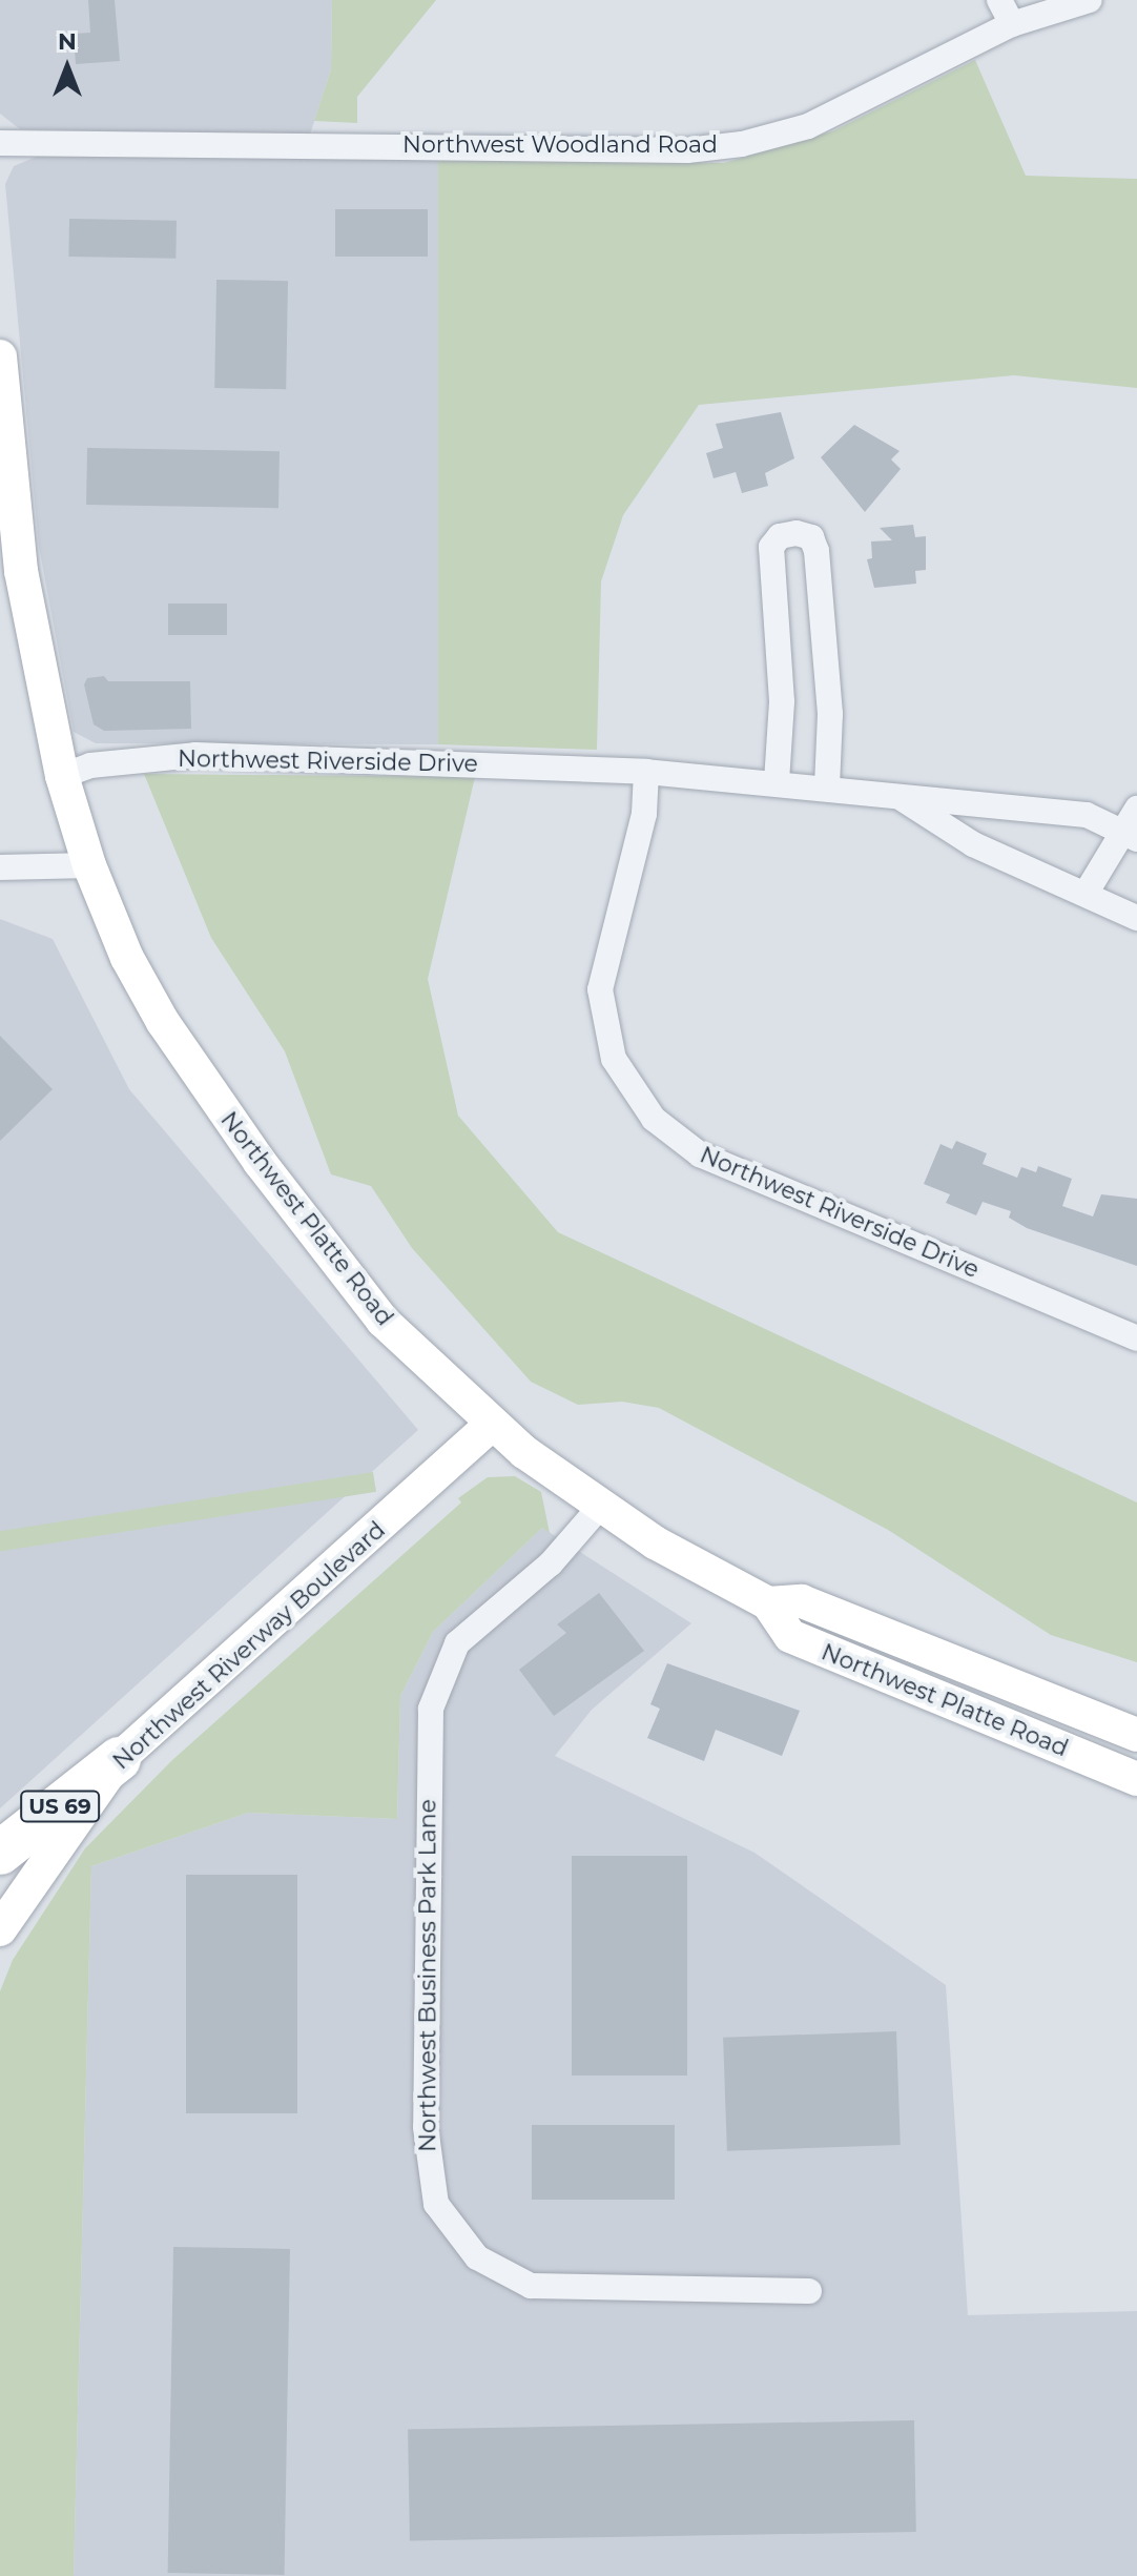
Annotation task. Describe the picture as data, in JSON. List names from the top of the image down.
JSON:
{
  "streets": {
    "highway": ["US 69"],
    "main road": ["Northwest Platte Road", "Northwest Riverway Boulevard"],
    "street": ["Northwest Woodland Road", "Northwest Riverside Drive", "Northwest Business Park Lane"]
  },
  "crossings": [
    ["Northwest Riverside Drive", "Northwest Platte Road"],
    ["Northwest Platte Road", "Northwest Riverway Boulevard"],
    ["Northwest Platte Road", "Northwest Business Park Lane"],
    ["Northwest Riverway Boulevard", "US 69"]
  ],
  "north": "top"
}
